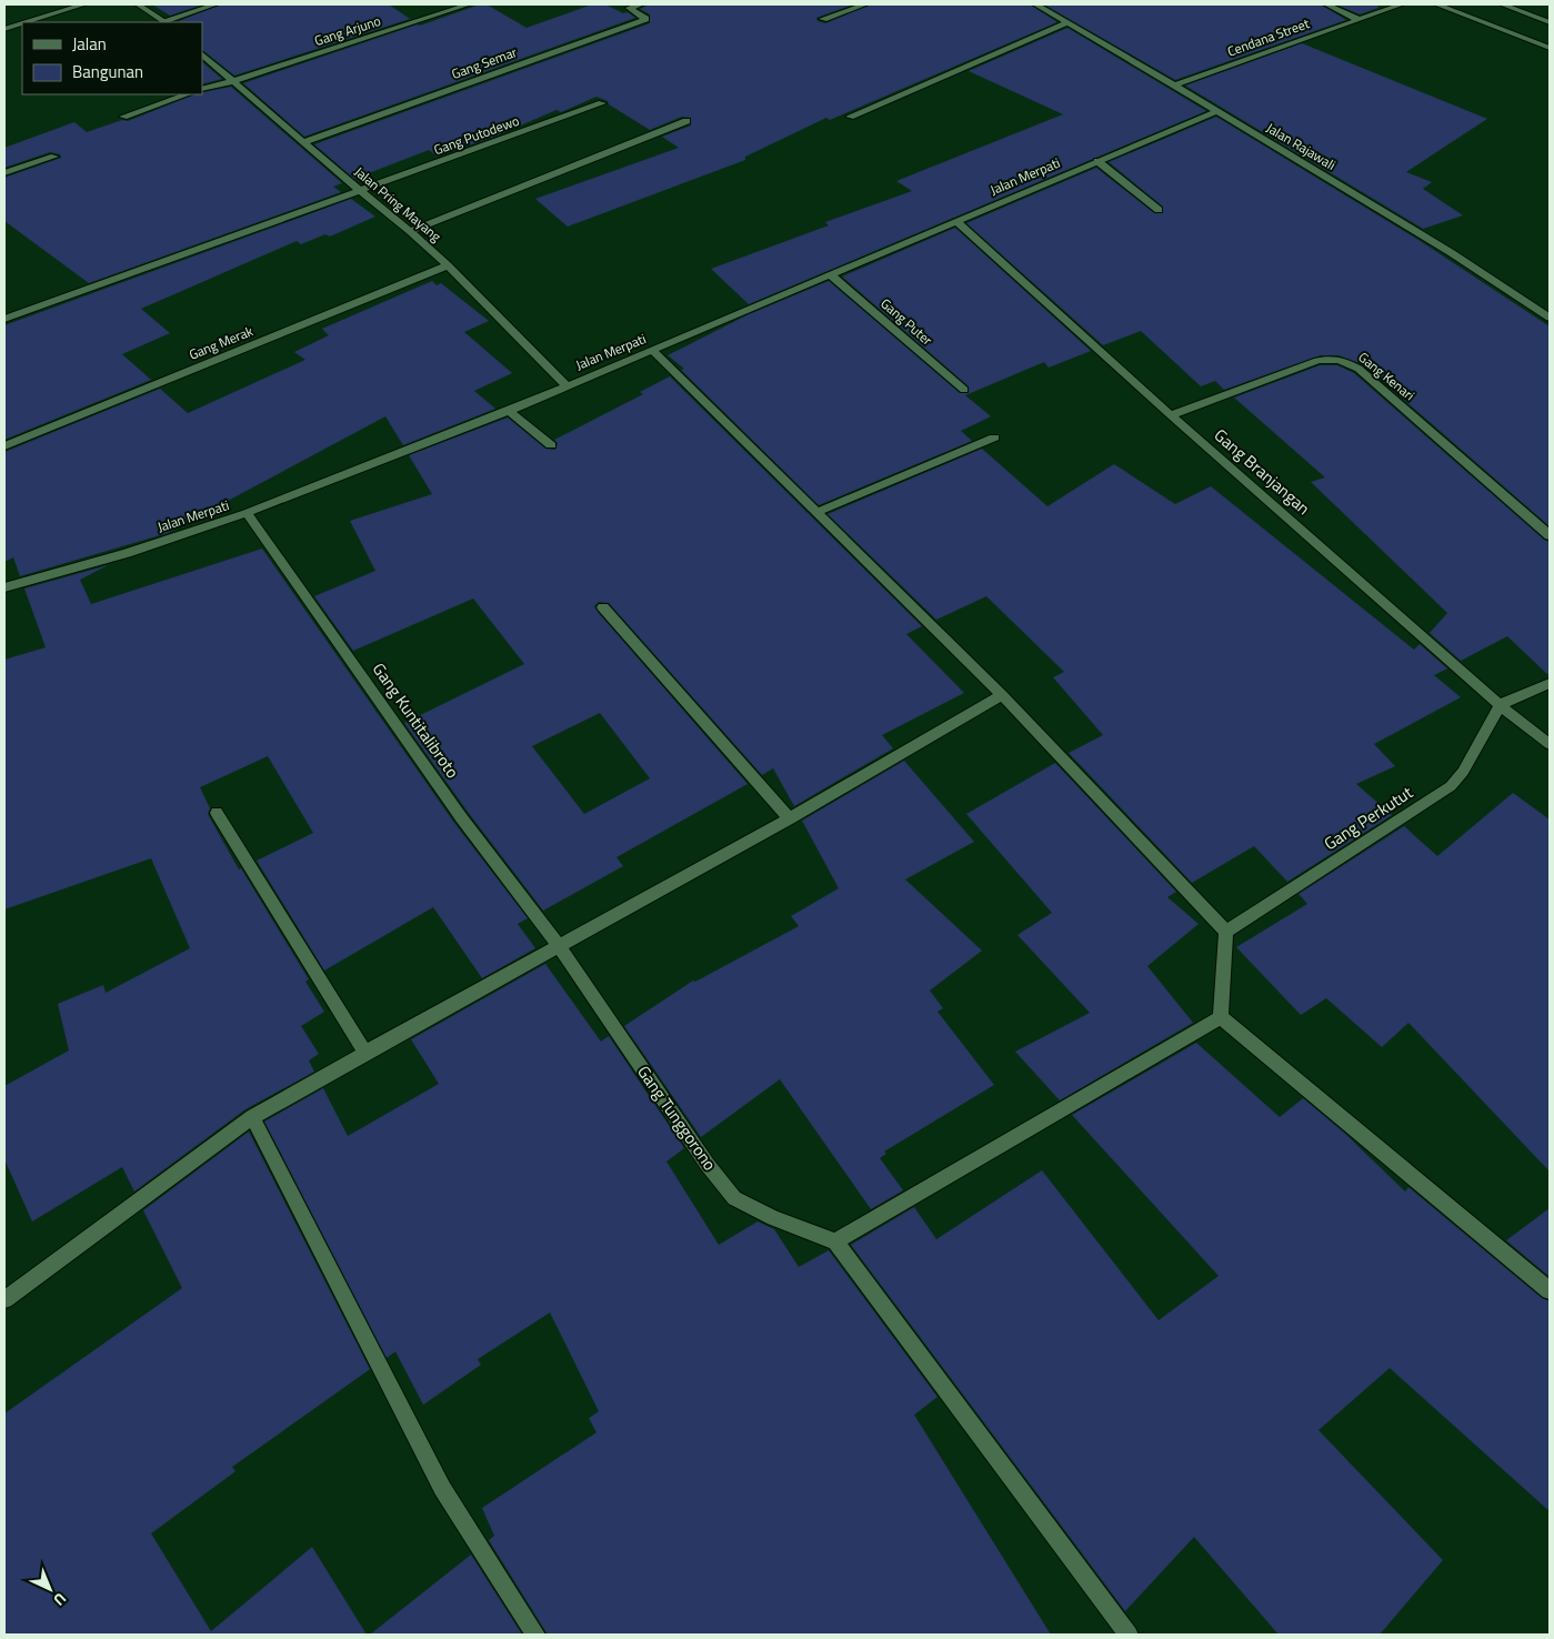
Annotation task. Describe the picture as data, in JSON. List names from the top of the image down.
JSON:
{
  "streets": {
    "street": [
      "Gang Arjuno",
      "Cendana Street",
      "Gang Semar",
      "Gang Putodewo",
      "Jalan Rajawali",
      "Jalan Merpati",
      "Jalan Pring Mayang",
      "Gang Puter",
      "Gang Merak",
      "Gang Kenari",
      "Gang Branjangan",
      "Gang Kuntitalibroto",
      "Gang Perkutut",
      "Gang Tunggorono"
    ]
  },
  "crossings": [
    ["Gang Arjuno", "Jalan Pring Mayang"],
    ["Cendana Street", "Jalan Rajawali"],
    ["Gang Semar", "Jalan Pring Mayang"],
    ["Gang Putodewo", "Jalan Pring Mayang"],
    ["Jalan Rajawali", "Jalan Merpati"],
    ["Jalan Merpati", "Jalan Pring Mayang"],
    ["Jalan Merpati", "Gang Puter"],
    ["Jalan Merpati", "Gang Branjangan"],
    ["Jalan Merpati", "Gang Kuntitalibroto"],
    ["Jalan Pring Mayang", "Gang Merak"],
    ["Gang Kenari", "Gang Branjangan"],
    ["Gang Branjangan", "Gang Perkutut"],
    ["Gang Kuntitalibroto", "Gang Tunggorono"]
  ],
  "legend": ["Jalan", "Bangunan"],
  "north": "bottom right"
}
